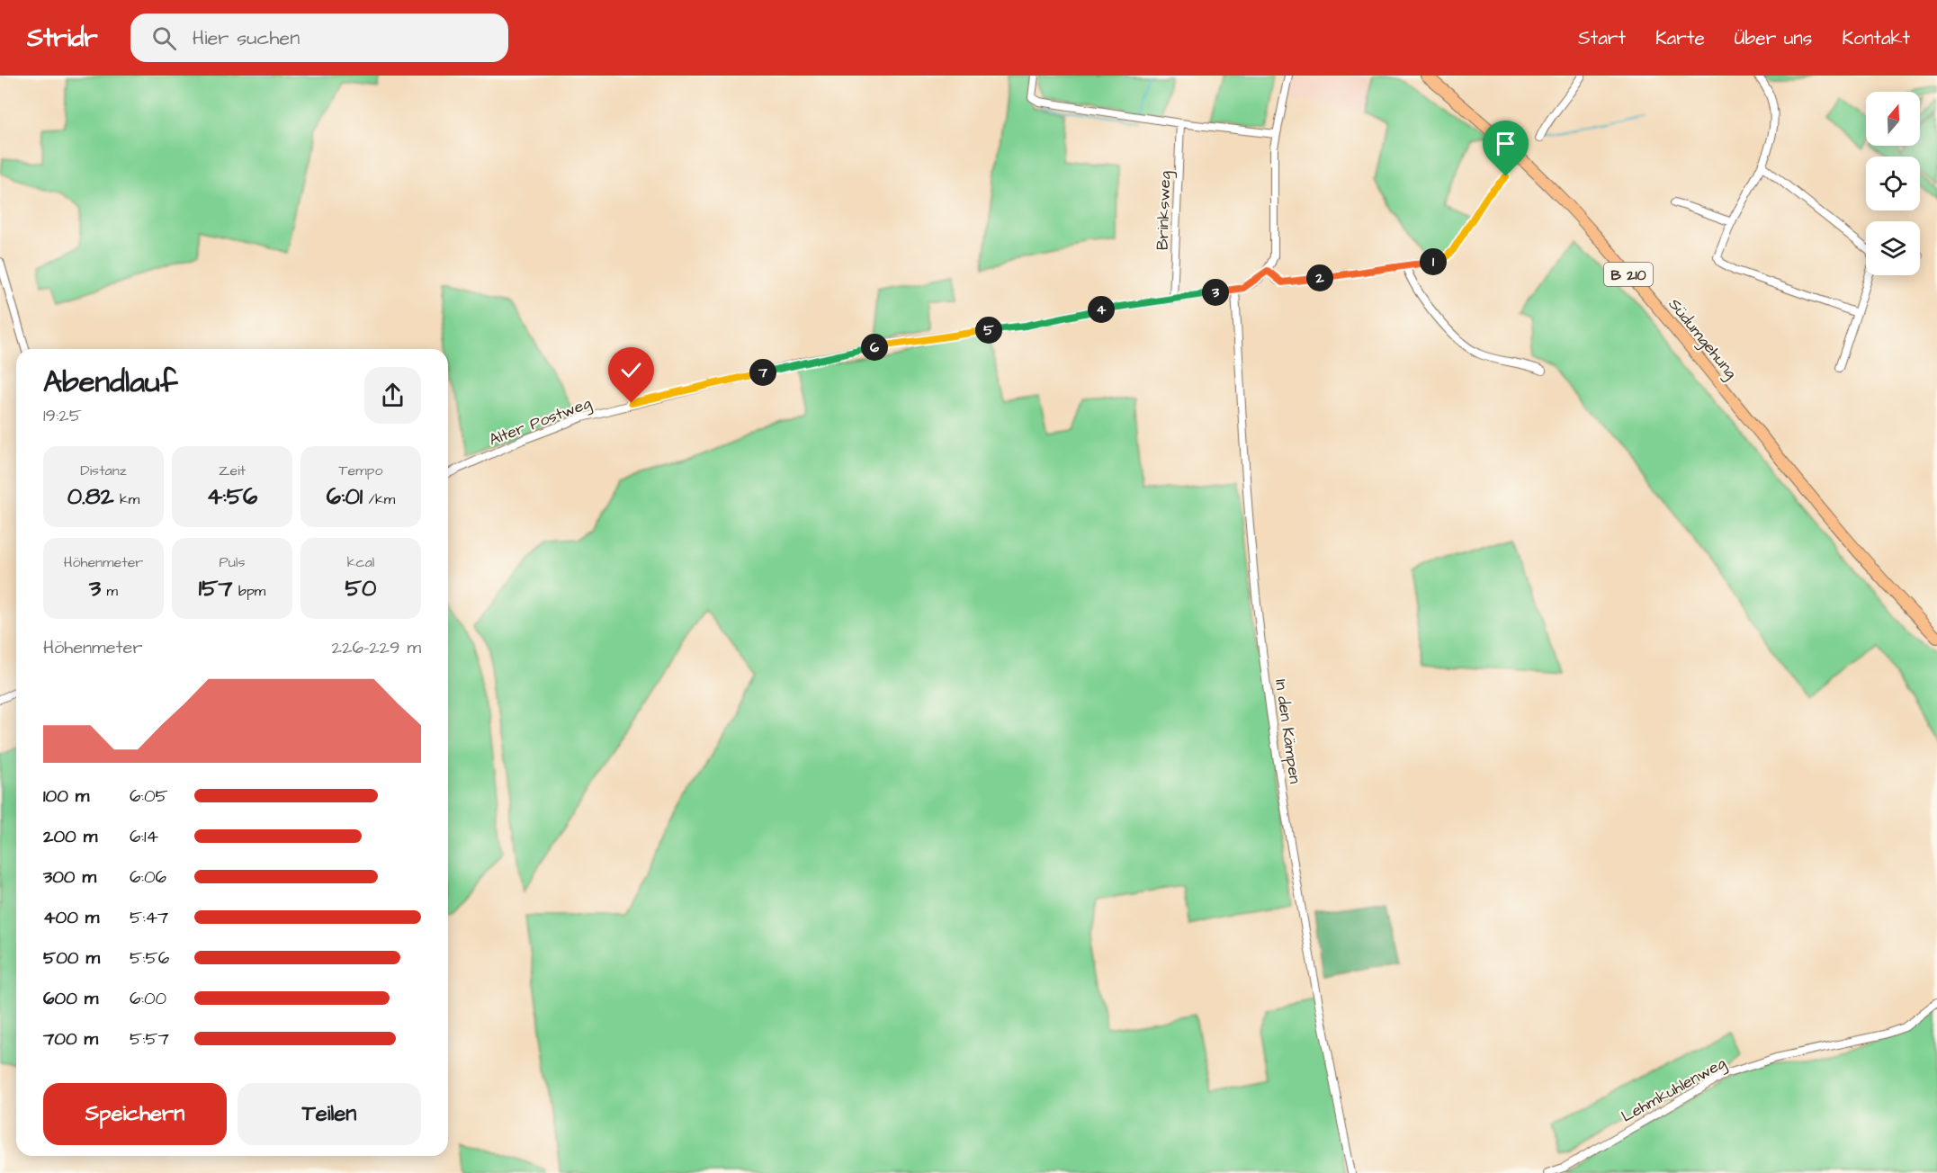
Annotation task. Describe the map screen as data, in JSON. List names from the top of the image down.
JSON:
{
  "streets": {
    "main road": ["B 210", "Südumgehung"],
    "street": [
      "Brinksweg",
      "Alter Postweg",
      "In den Kämpen",
      "Lehmkuhlenweg"
    ]
  },
  "crossings": [
    ["Brinksweg", "Alter Postweg"],
    ["Alter Postweg", "In den Kämpen"]
  ],
  "north": "top",
  "page": {
    "header": "Stridr",
    "search": "Hier suchen",
    "nav": [
      "Start",
      "Karte",
      "Über uns",
      "Kontakt"
    ],
    "pins": [
      "1",
      "2",
      "3",
      "4",
      "5",
      "6",
      "7"
    ],
    "heading": ["Abendlauf", "19:25"],
    "stats": [
      ["Distanz", "0.82 km"],
      ["Zeit", "4:56"],
      ["Tempo", "6:01 /km"],
      ["Höhenmeter", "3 m"],
      ["Puls", "157 bpm"],
      ["kcal", "50"]
    ],
    "chart": ["Höhenmeter", "226–229 m"],
    "list": [
      {
        "name": "100 m",
        "note": "6:05"
      },
      {
        "name": "200 m",
        "note": "6:14"
      },
      {
        "name": "300 m",
        "note": "6:06"
      },
      {
        "name": "400 m",
        "note": "5:47"
      },
      {
        "name": "500 m",
        "note": "5:56"
      },
      {
        "name": "600 m",
        "note": "6:00"
      },
      {
        "name": "700 m",
        "note": "5:57"
      }
    ],
    "buttons": ["Speichern", "Teilen"]
  }
}
